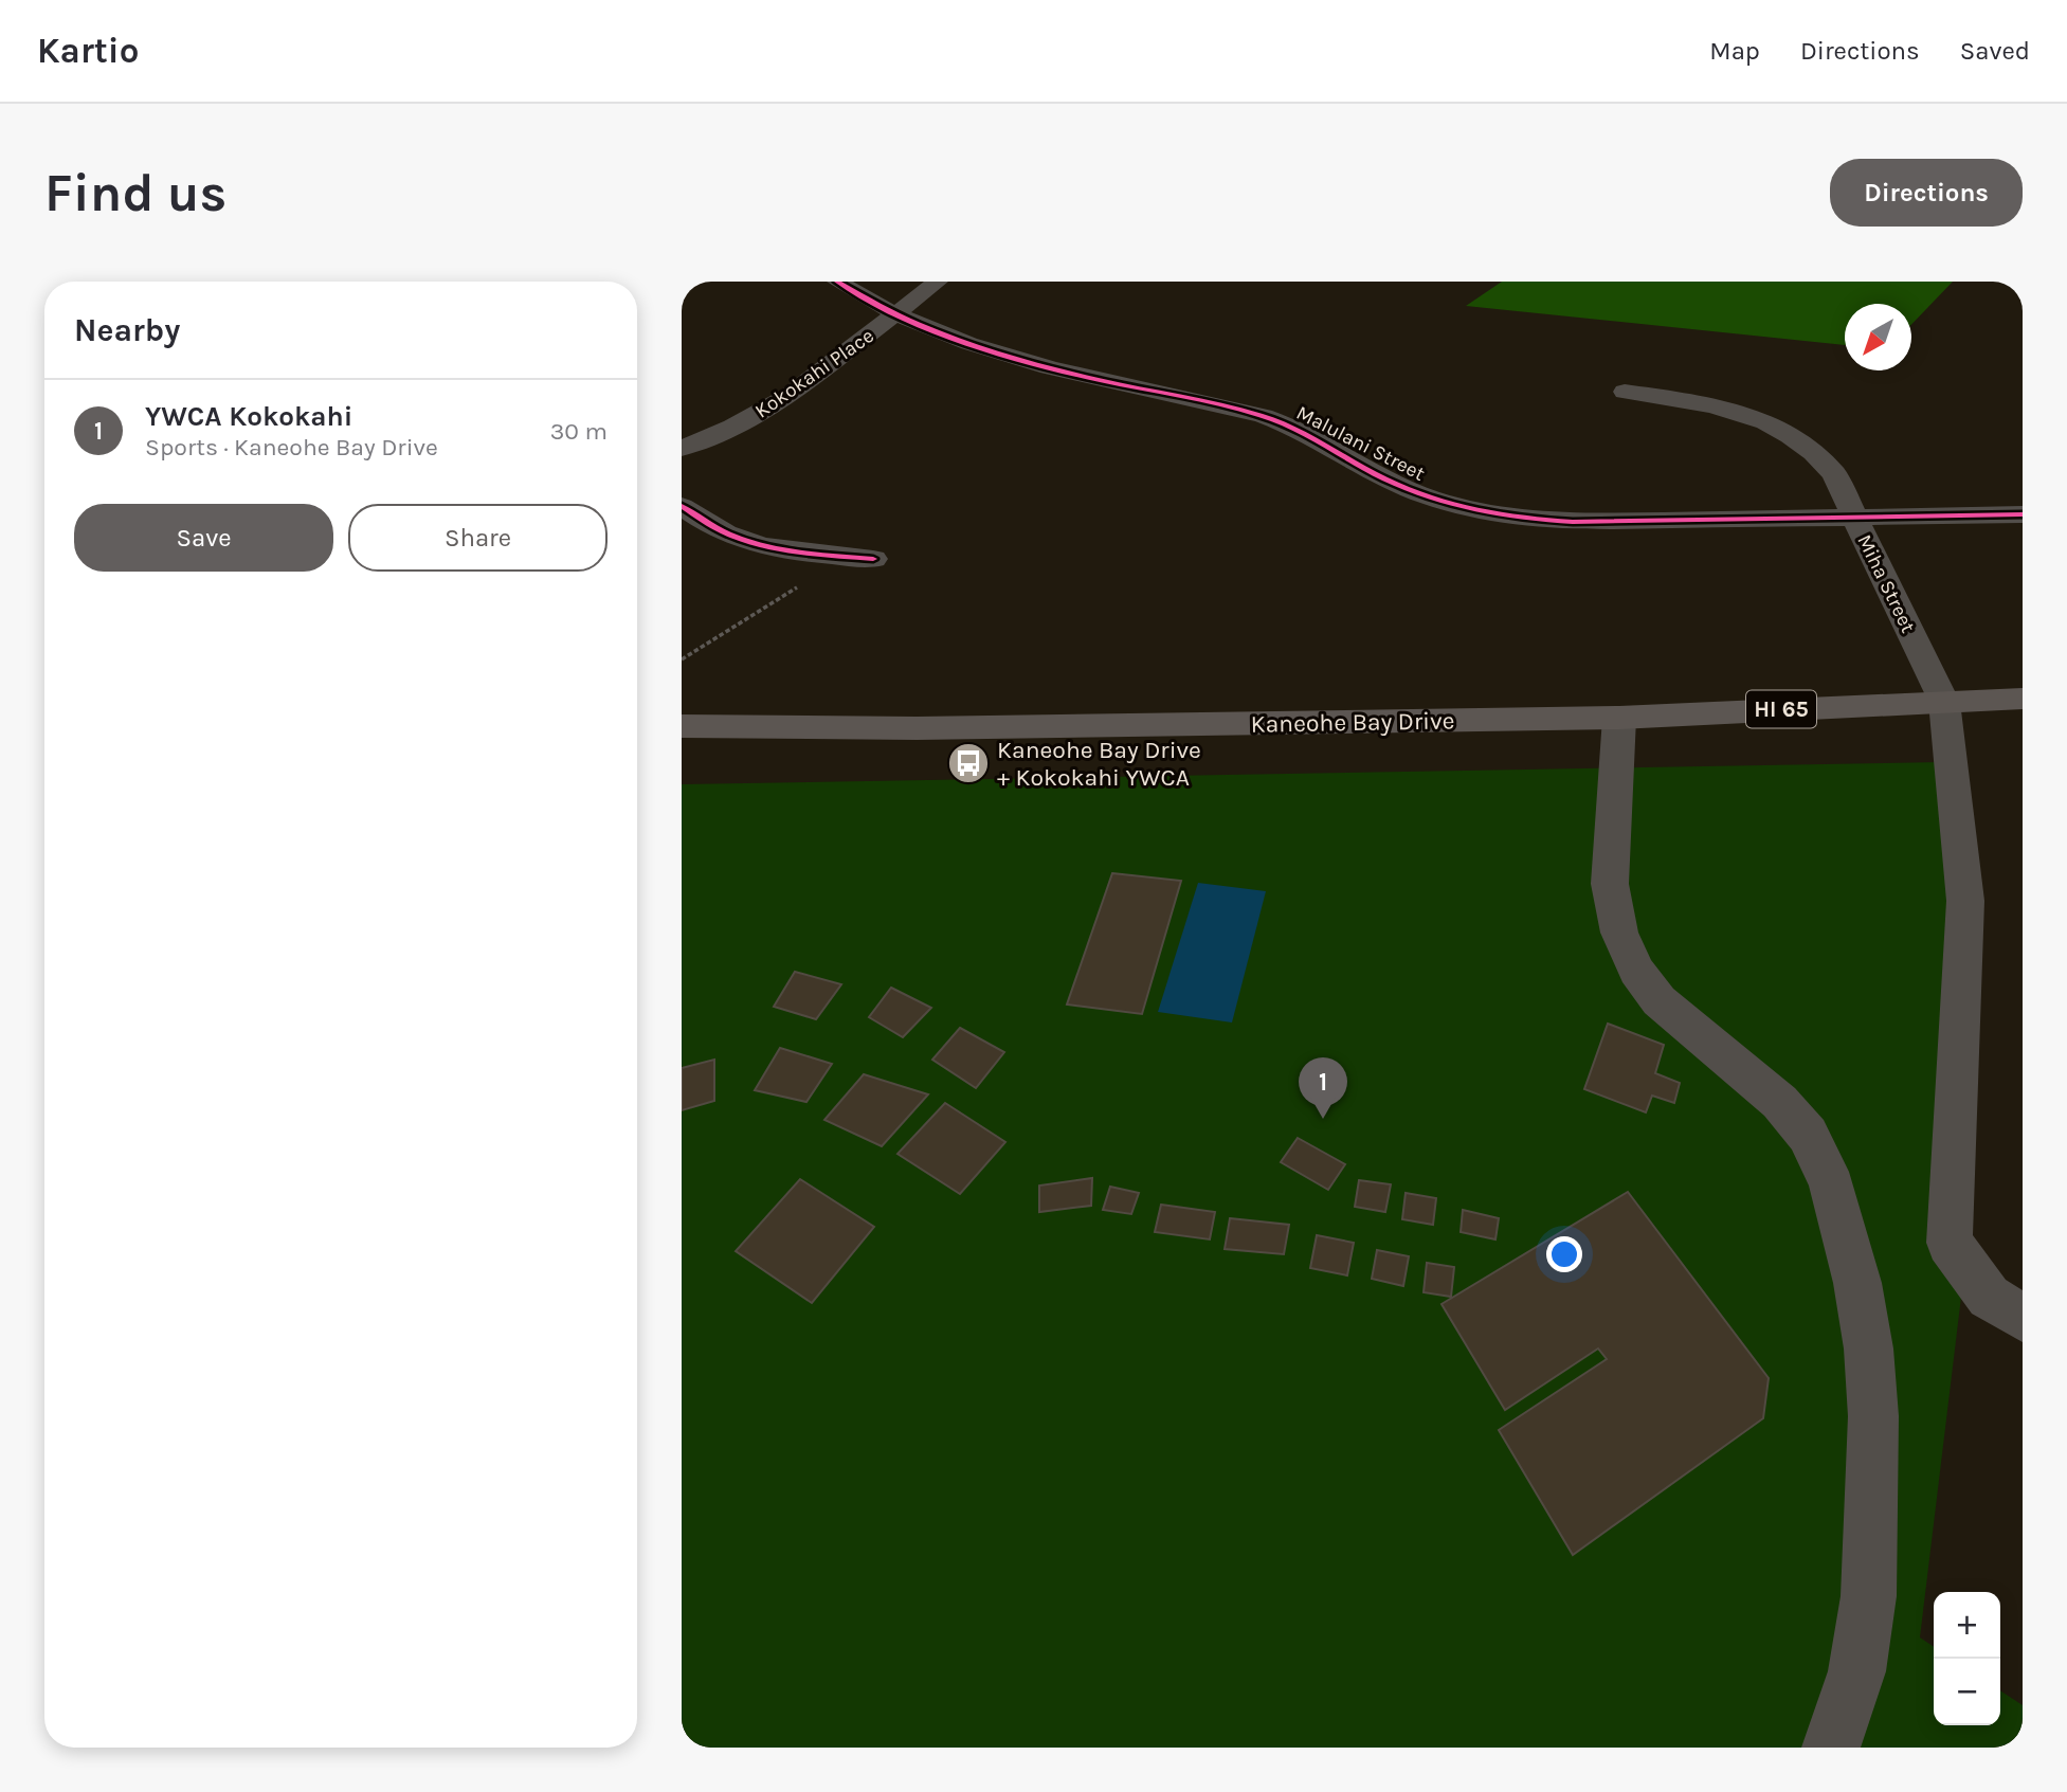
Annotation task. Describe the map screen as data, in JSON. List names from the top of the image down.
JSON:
{
  "streets": {
    "main road": ["HI 65", "Kaneohe Bay Drive"],
    "street": ["Kokokahi Place", "Malulani Street", "Miha Street"]
  },
  "crossings": [
    ["Kokokahi Place", "Malulani Street"],
    ["Malulani Street", "Miha Street"],
    ["Miha Street", "Kaneohe Bay Drive"]
  ],
  "places": {
    "bus stop": ["Kaneohe Bay Drive + Kokokahi YWCA"]
  },
  "north": "bottom left",
  "page": {
    "header": "Kartio",
    "nav": ["Map", "Directions", "Saved"],
    "buttons": [
      "Directions",
      ["Save", "Share"]
    ],
    "title": "Find us",
    "heading": "Nearby",
    "list": [
      {
        "mark": "1",
        "name": "YWCA Kokokahi",
        "note": "Sports · Kaneohe Bay Drive",
        "value": "30 m"
      }
    ],
    "pins": "1",
    "map_buttons": ["+", "−"]
  }
}
